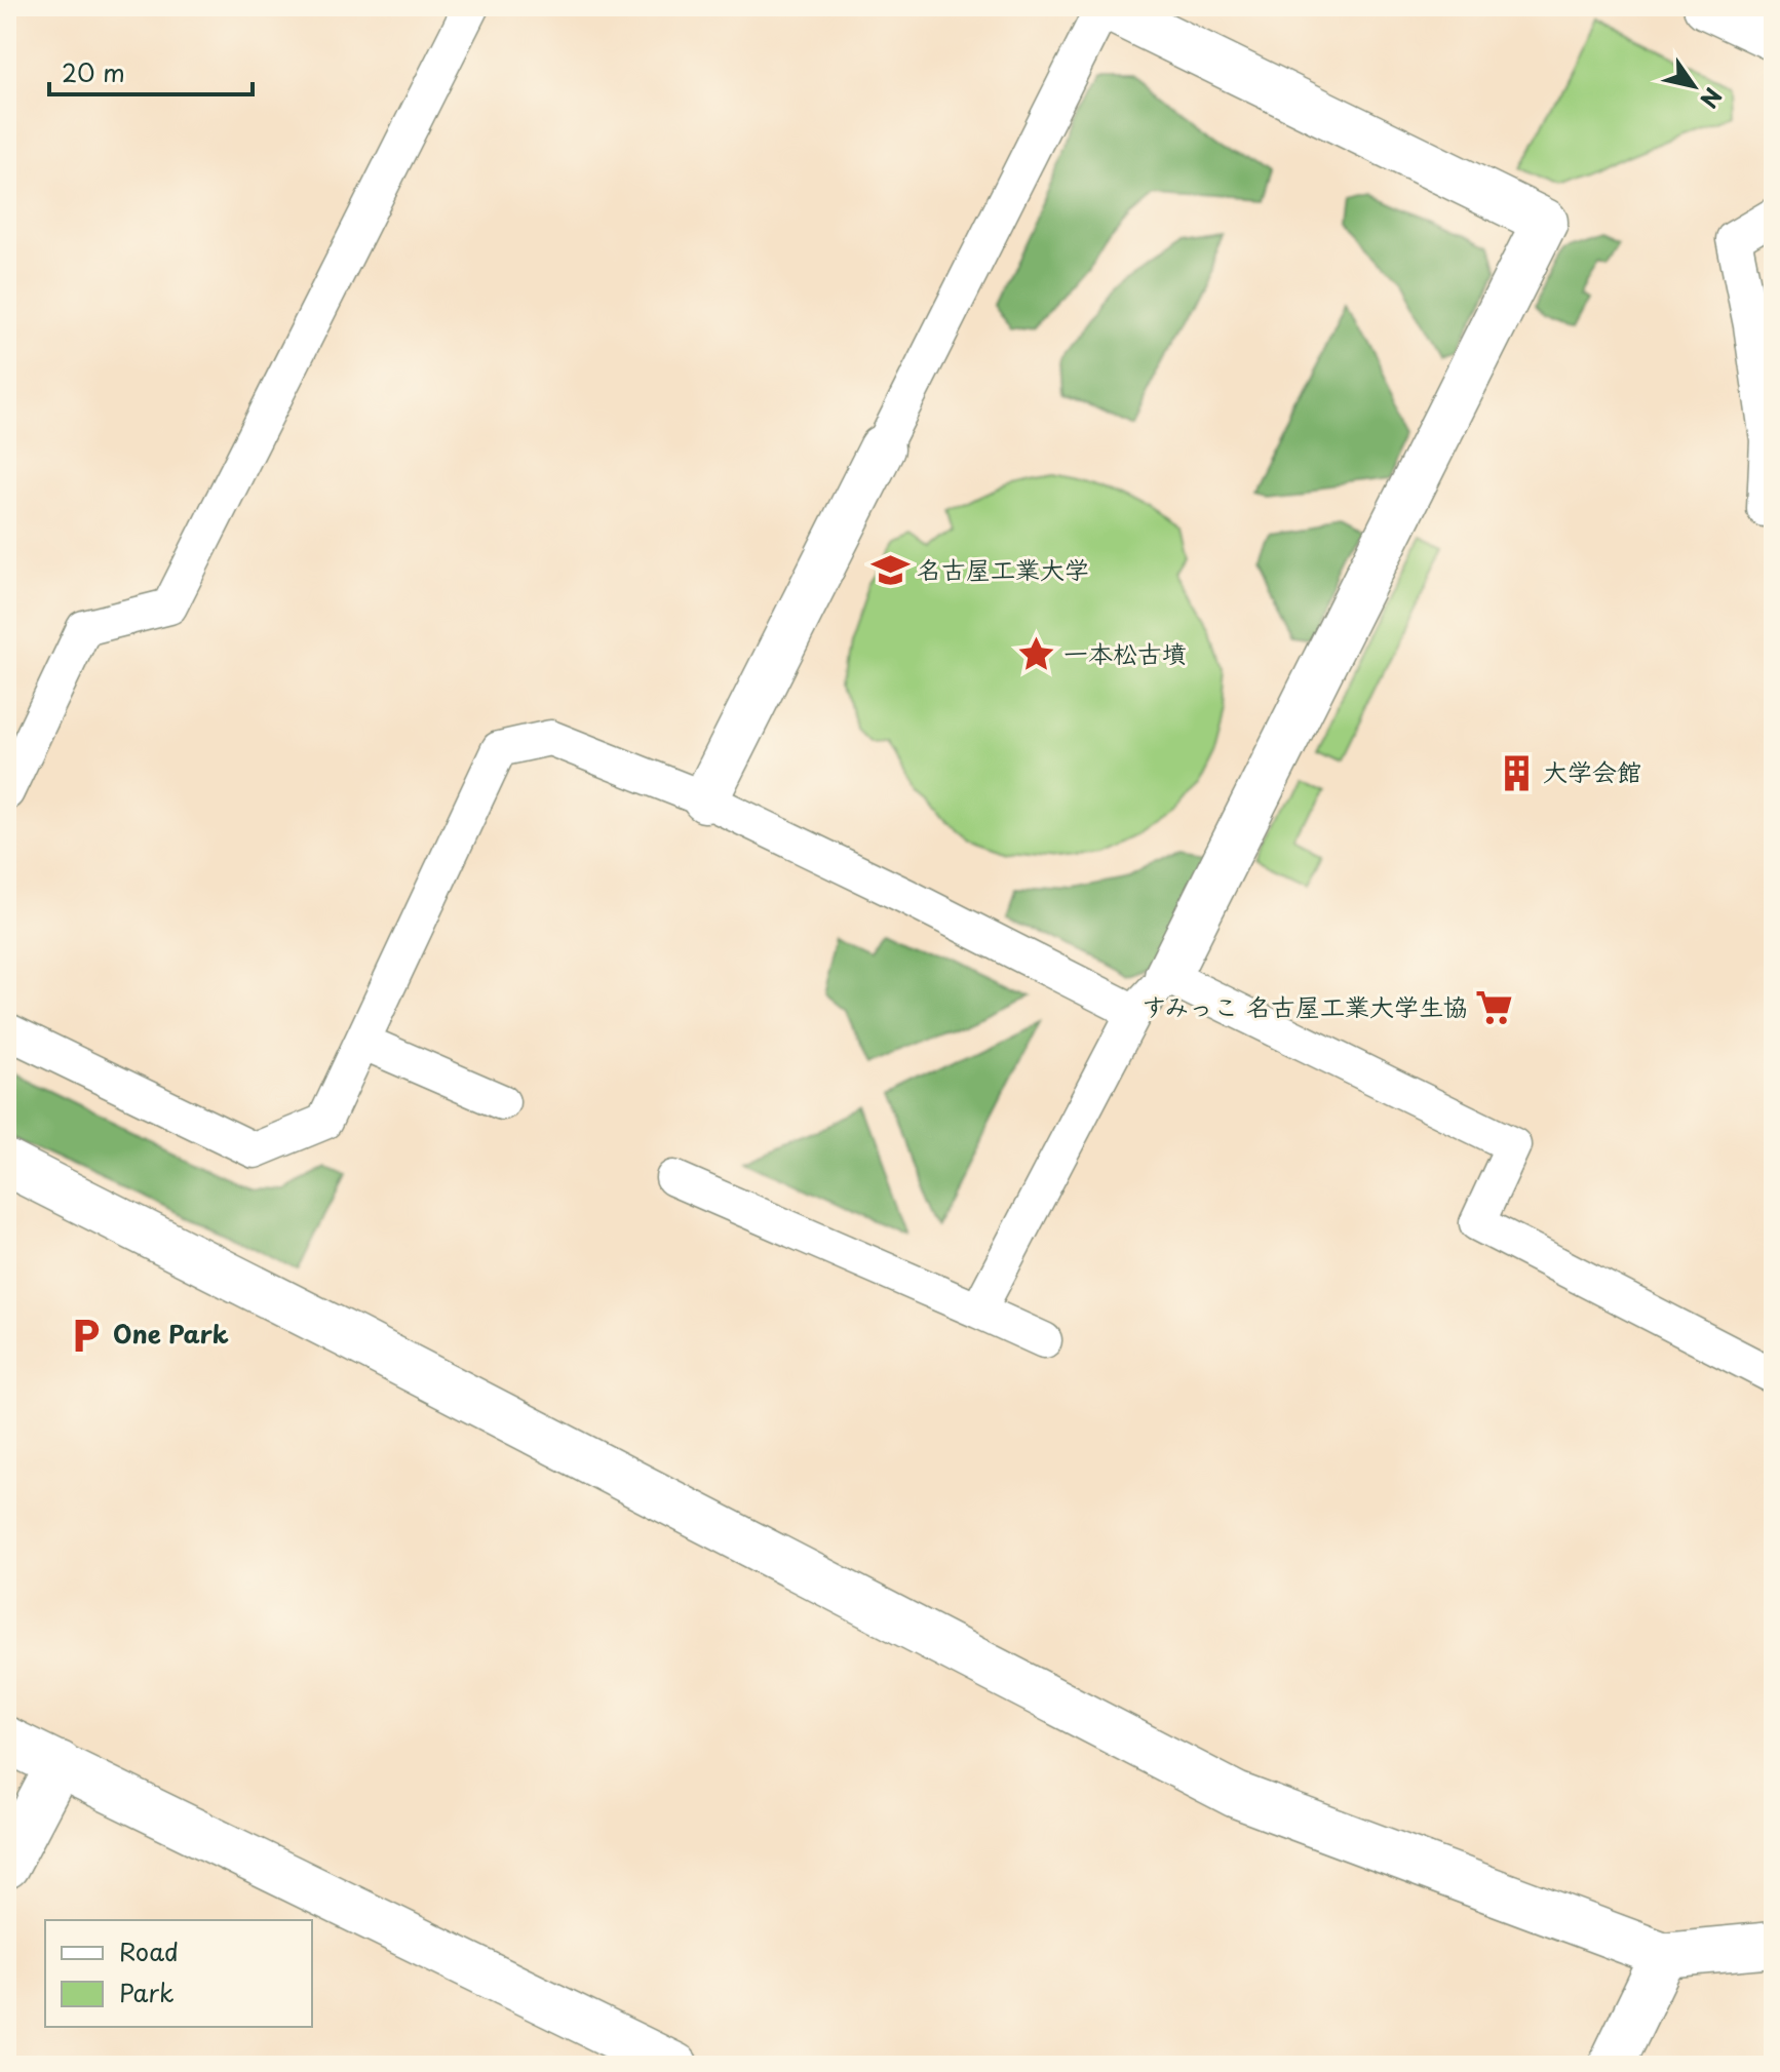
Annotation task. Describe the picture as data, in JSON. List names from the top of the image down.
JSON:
{
  "places": {
    "school or university": ["名古屋工業大学"],
    "place": ["一本松古墳"],
    "building": ["大学会館"],
    "supermarket": ["すみっこ 名古屋工業大学生協"],
    "parking": ["One Park"]
  },
  "legend": ["Road", "Park"],
  "scale_bar": "20 m",
  "north": "bottom right"
}
